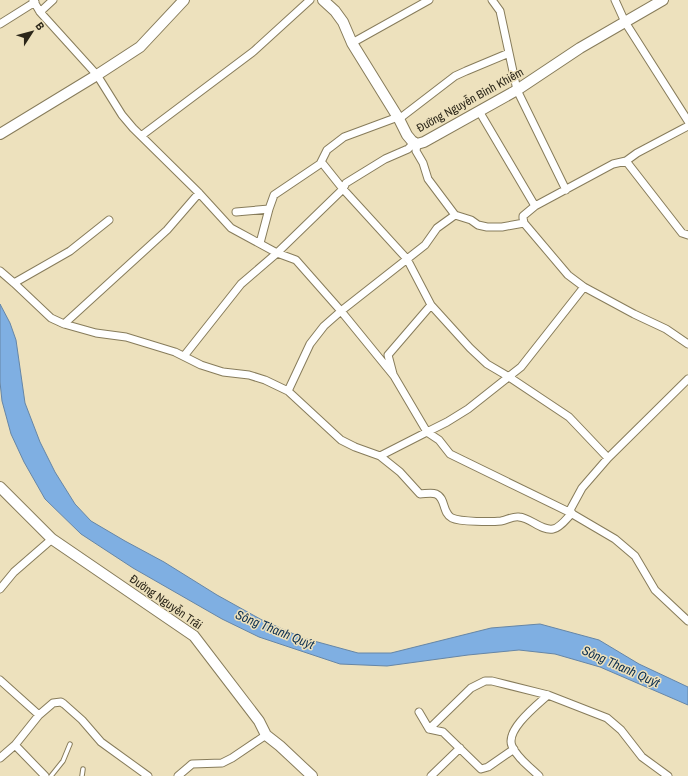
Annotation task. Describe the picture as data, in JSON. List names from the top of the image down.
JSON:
{
  "streets": {
    "street": ["Đường Nguyễn Bỉnh Khiêm", "Đường Nguyễn Trãi"]
  },
  "water": ["Sông Thanh Quýt"],
  "north": "top right"
}
